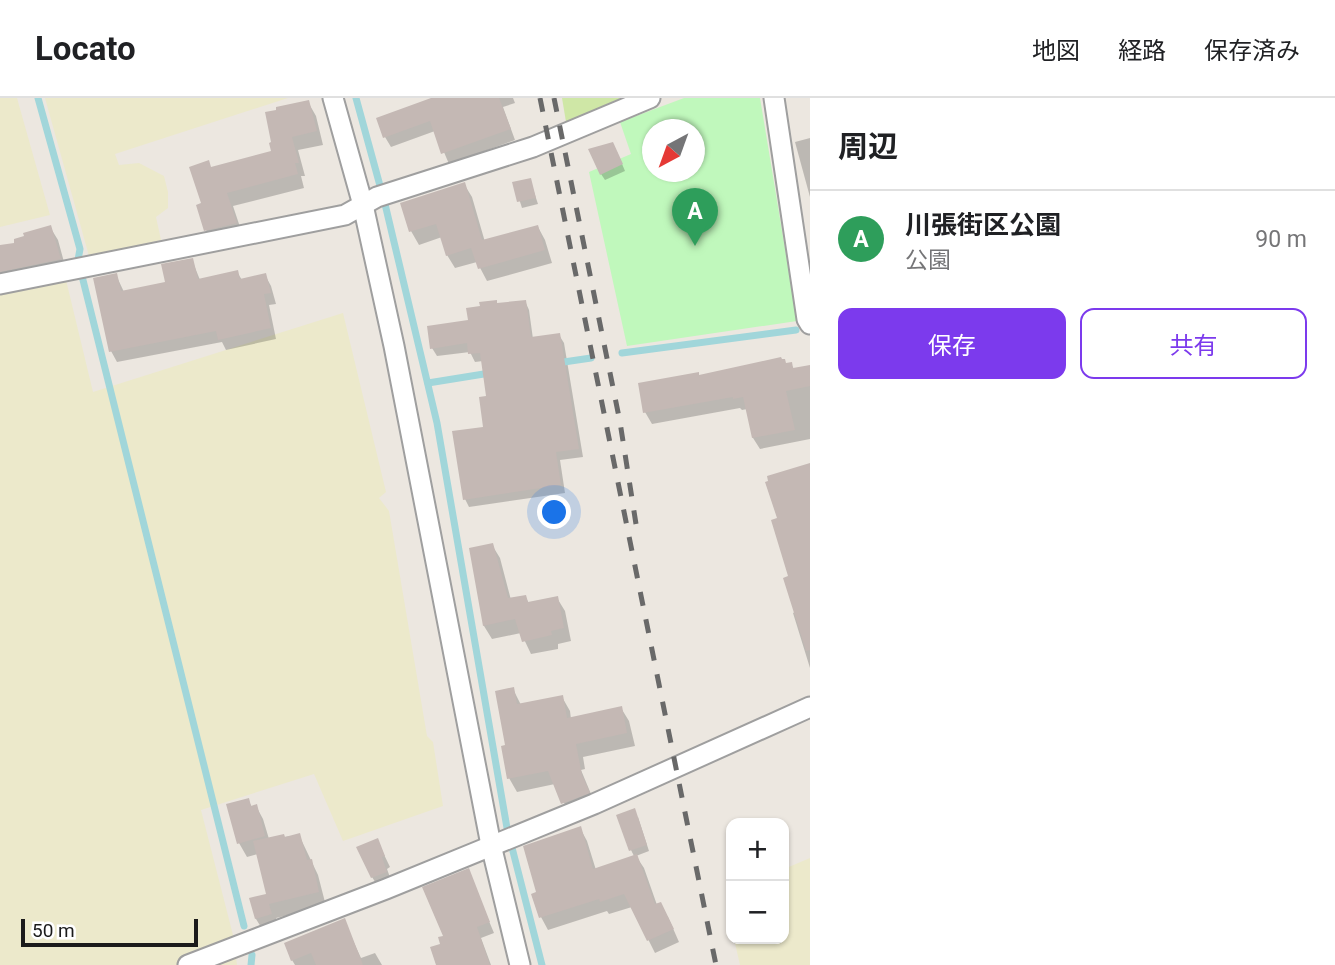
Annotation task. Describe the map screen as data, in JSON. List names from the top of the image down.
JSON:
{
  "scale_bar": "50 m",
  "north": "bottom left",
  "page": {
    "header": "Locato",
    "nav": ["地図", "経路", "保存済み"],
    "heading": "周辺",
    "pins": "A",
    "list": [
      {
        "mark": "A",
        "name": "川張街区公園",
        "note": "公園",
        "value": "90 m"
      }
    ],
    "buttons": ["保存", "共有"],
    "map_buttons": ["+", "−"],
    "scale": "50 m"
  }
}
